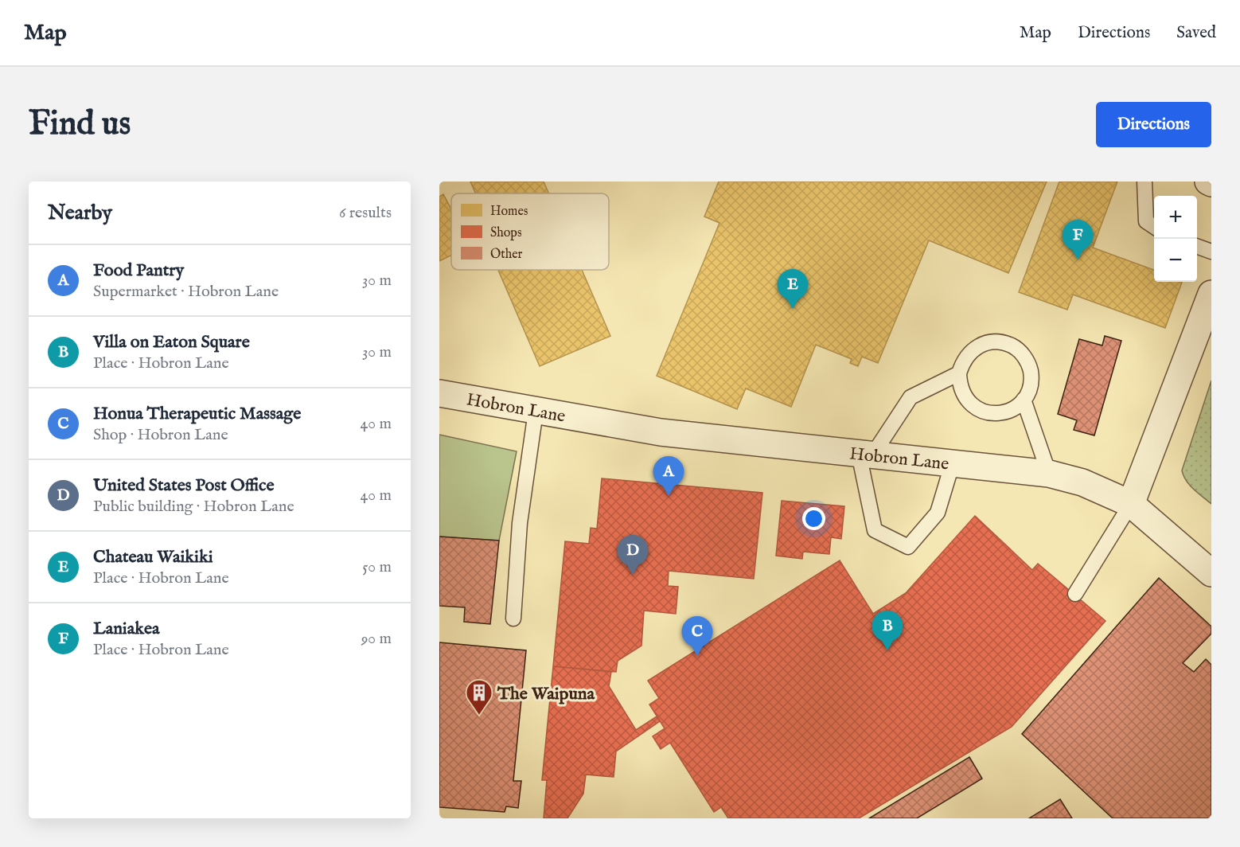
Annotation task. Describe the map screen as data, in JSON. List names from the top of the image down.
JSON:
{
  "streets": {
    "street": ["Hobron Lane"]
  },
  "places": {
    "building": ["The Waipuna"]
  },
  "legend": ["Homes", "Shops", "Other"],
  "page": {
    "header": "Map",
    "nav": ["Map", "Directions", "Saved"],
    "buttons": "Directions",
    "title": "Find us",
    "heading": ["Nearby", "6 results"],
    "map_buttons": ["+", "−"],
    "pins": [
      "F",
      "E",
      "A",
      "D",
      "B",
      "C"
    ],
    "list": [
      {
        "mark": "A",
        "name": "Food Pantry",
        "note": "Supermarket · Hobron Lane",
        "value": "30 m"
      },
      {
        "mark": "B",
        "name": "Villa on Eaton Square",
        "note": "Place · Hobron Lane",
        "value": "30 m"
      },
      {
        "mark": "C",
        "name": "Honua Therapeutic Massage",
        "note": "Shop · Hobron Lane",
        "value": "40 m"
      },
      {
        "mark": "D",
        "name": "United States Post Office",
        "note": "Public building · Hobron Lane",
        "value": "40 m"
      },
      {
        "mark": "E",
        "name": "Chateau Waikiki",
        "note": "Place · Hobron Lane",
        "value": "50 m"
      },
      {
        "mark": "F",
        "name": "Laniakea",
        "note": "Place · Hobron Lane",
        "value": "90 m"
      }
    ]
  }
}
